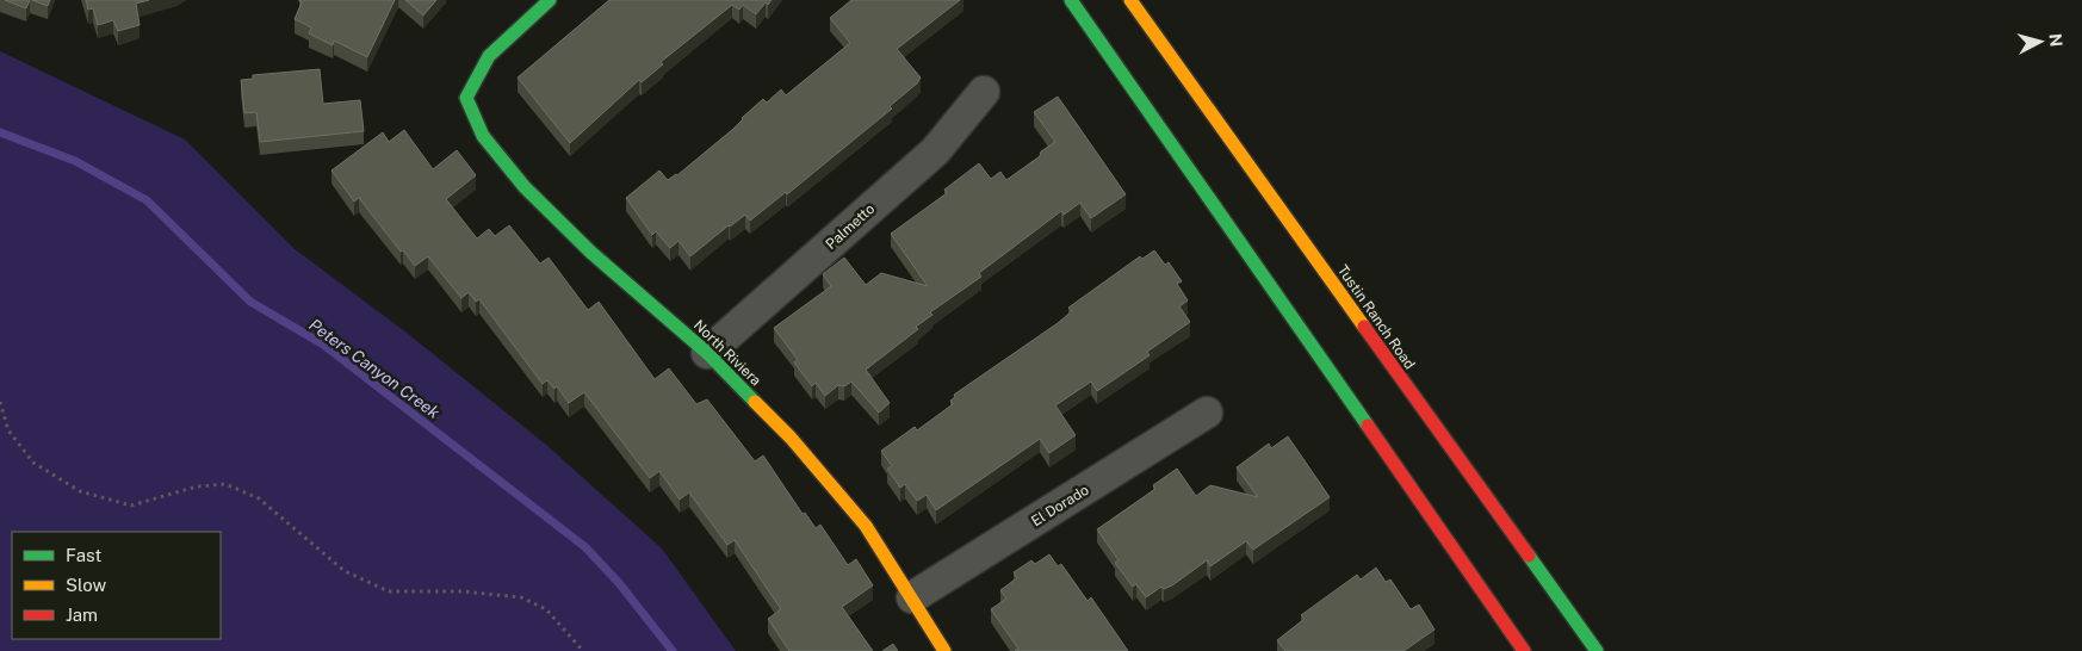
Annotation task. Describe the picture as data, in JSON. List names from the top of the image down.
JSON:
{
  "streets": {
    "main road": ["Tustin Ranch Road", "North Riviera"],
    "street": ["Palmetto", "El Dorado"]
  },
  "crossings": [
    ["Palmetto", "North Riviera"],
    ["North Riviera", "El Dorado"]
  ],
  "water": ["Peters Canyon Creek"],
  "legend": ["Fast", "Slow", "Jam"],
  "north": "right"
}
